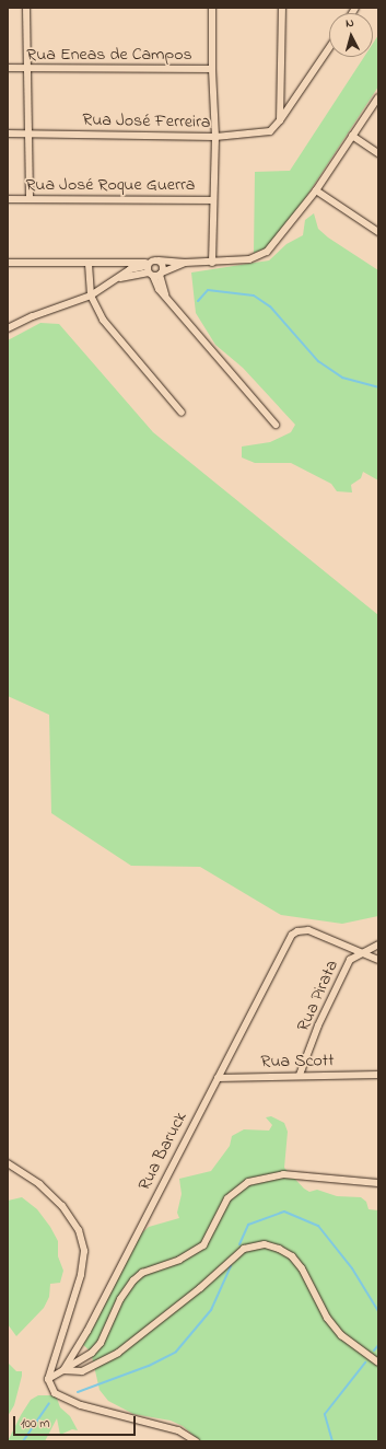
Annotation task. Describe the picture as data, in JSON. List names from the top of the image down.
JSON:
{
  "streets": {
    "street": [
      "Rua Eneas de Campos",
      "Rua José Ferreira",
      "Rua José Roque Guerra",
      "Rua Pirata",
      "Rua Scott",
      "Rua Baruck"
    ]
  },
  "crossings": [
    ["Rua Pirata", "Rua Scott"],
    ["Rua Pirata", "Rua Baruck"],
    ["Rua Scott", "Rua Baruck"]
  ],
  "scale_bar": "100 m",
  "north": "top"
}
